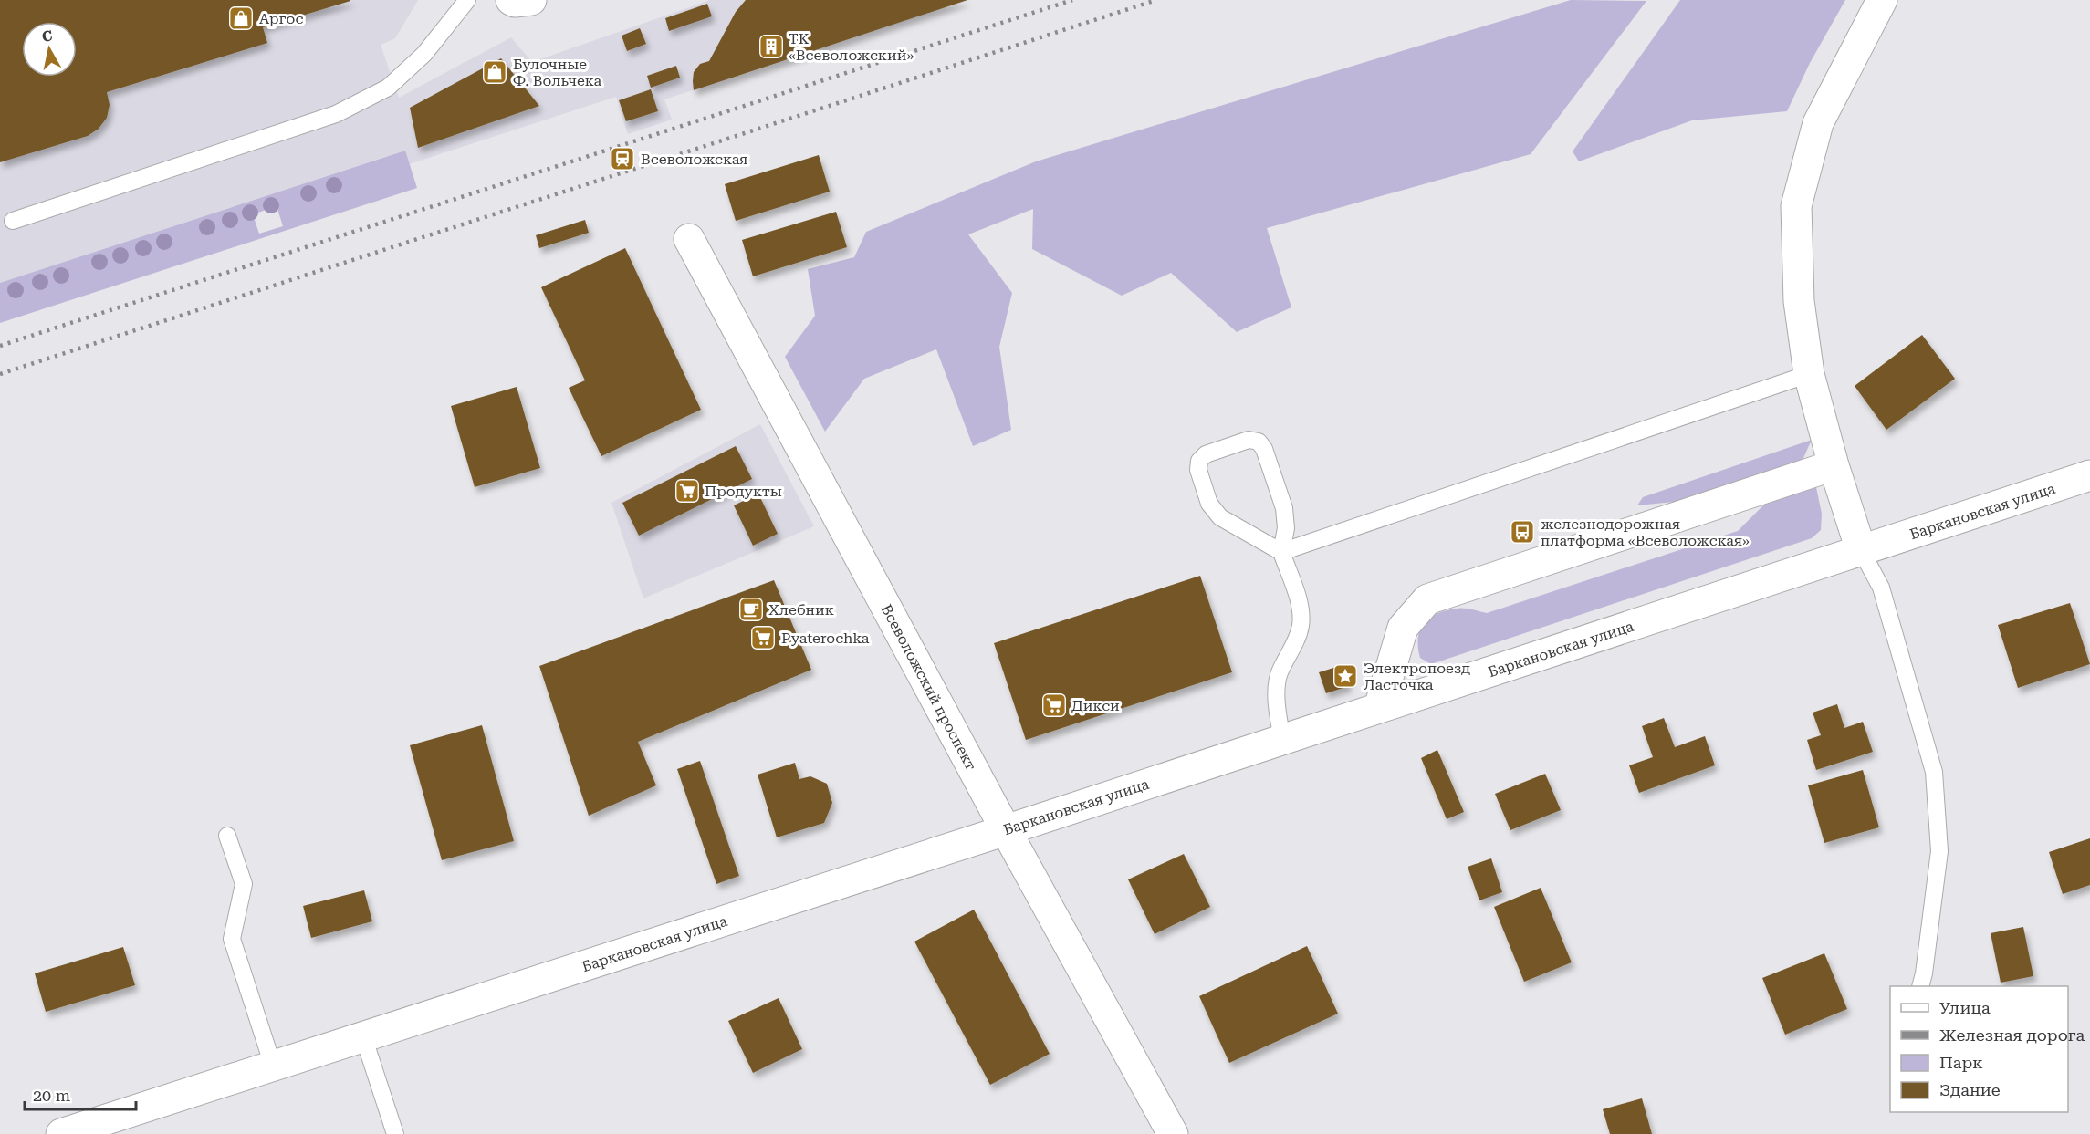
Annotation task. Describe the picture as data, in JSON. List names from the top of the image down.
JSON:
{
  "streets": {
    "street": ["Баркановская улица", "Всеволожский проспект"]
  },
  "crossings": [
    ["Баркановская улица", "Всеволожский проспект"]
  ],
  "places": {
    "shop": ["Аргос", "Булочные Ф. Вольчека"],
    "building": ["ТК «Всеволожский»"],
    "station": ["Всеволожская"],
    "supermarket": ["Продукты", "Pyaterochka", "Дикси"],
    "bus stop": ["железнодорожная платформа «Всеволожская»"],
    "cafe": ["Хлебник"],
    "place": ["Электропоезд Ласточка"]
  },
  "legend": [
    "Улица",
    "Железная дорога",
    "Парк",
    "Здание"
  ],
  "scale_bar": "20 m",
  "north": "top"
}
